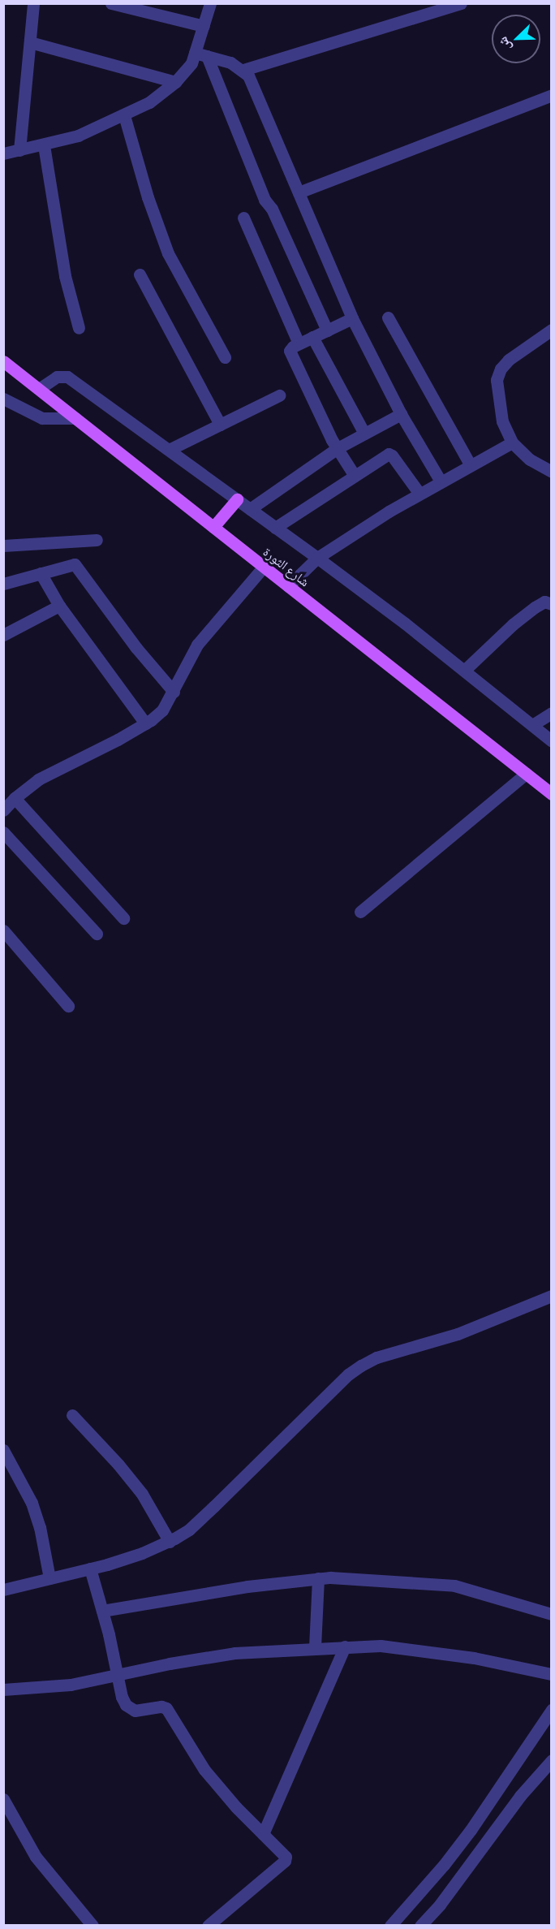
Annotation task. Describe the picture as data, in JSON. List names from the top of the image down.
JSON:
{
  "streets": {
    "main road": ["شارع الثورة"]
  },
  "north": "bottom left"
}
